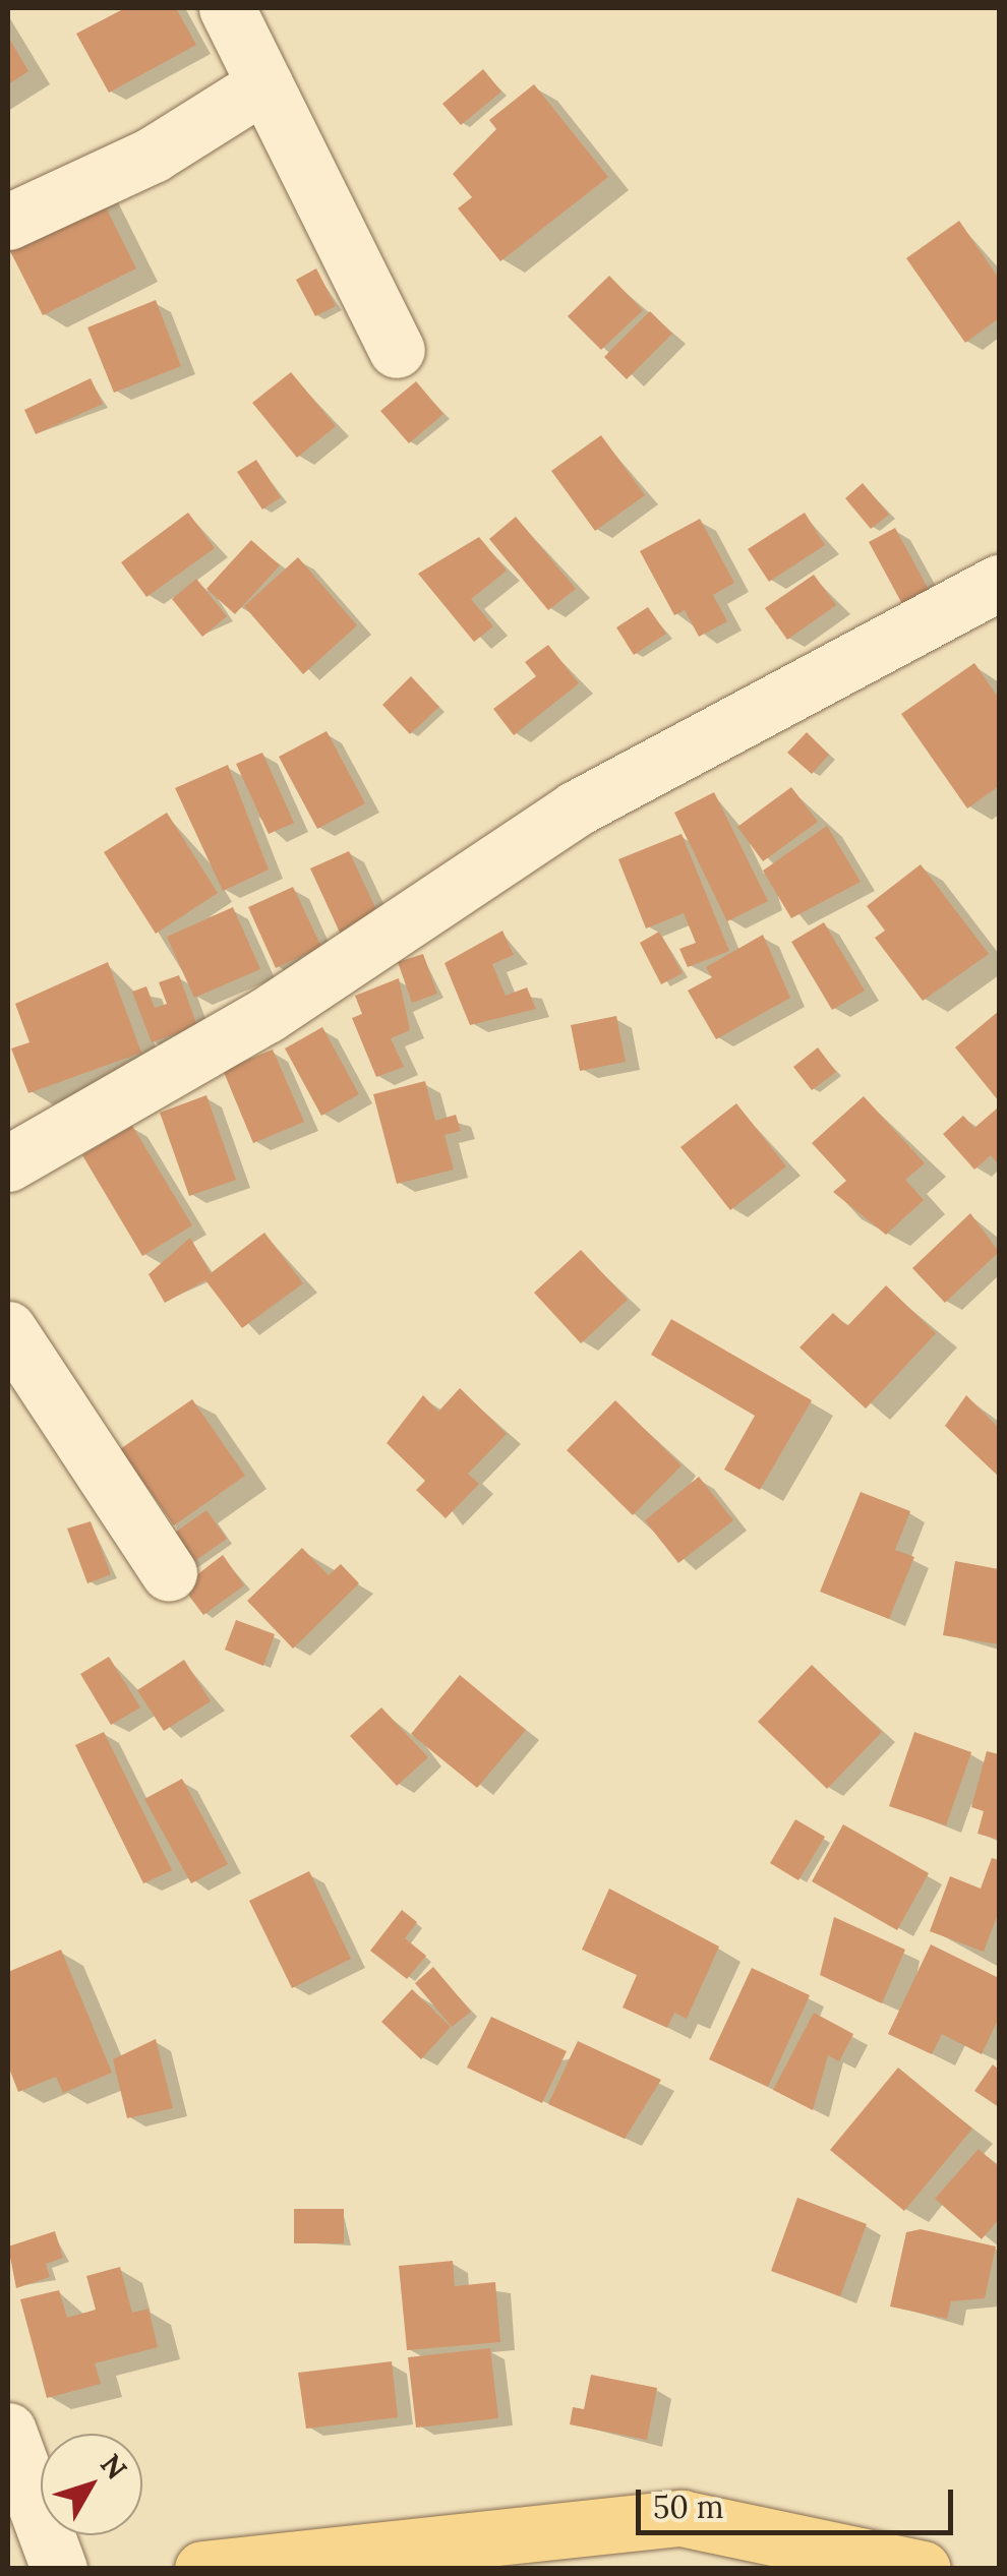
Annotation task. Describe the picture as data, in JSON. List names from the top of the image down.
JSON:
{
  "scale_bar": "50 m",
  "north": "top right"
}
